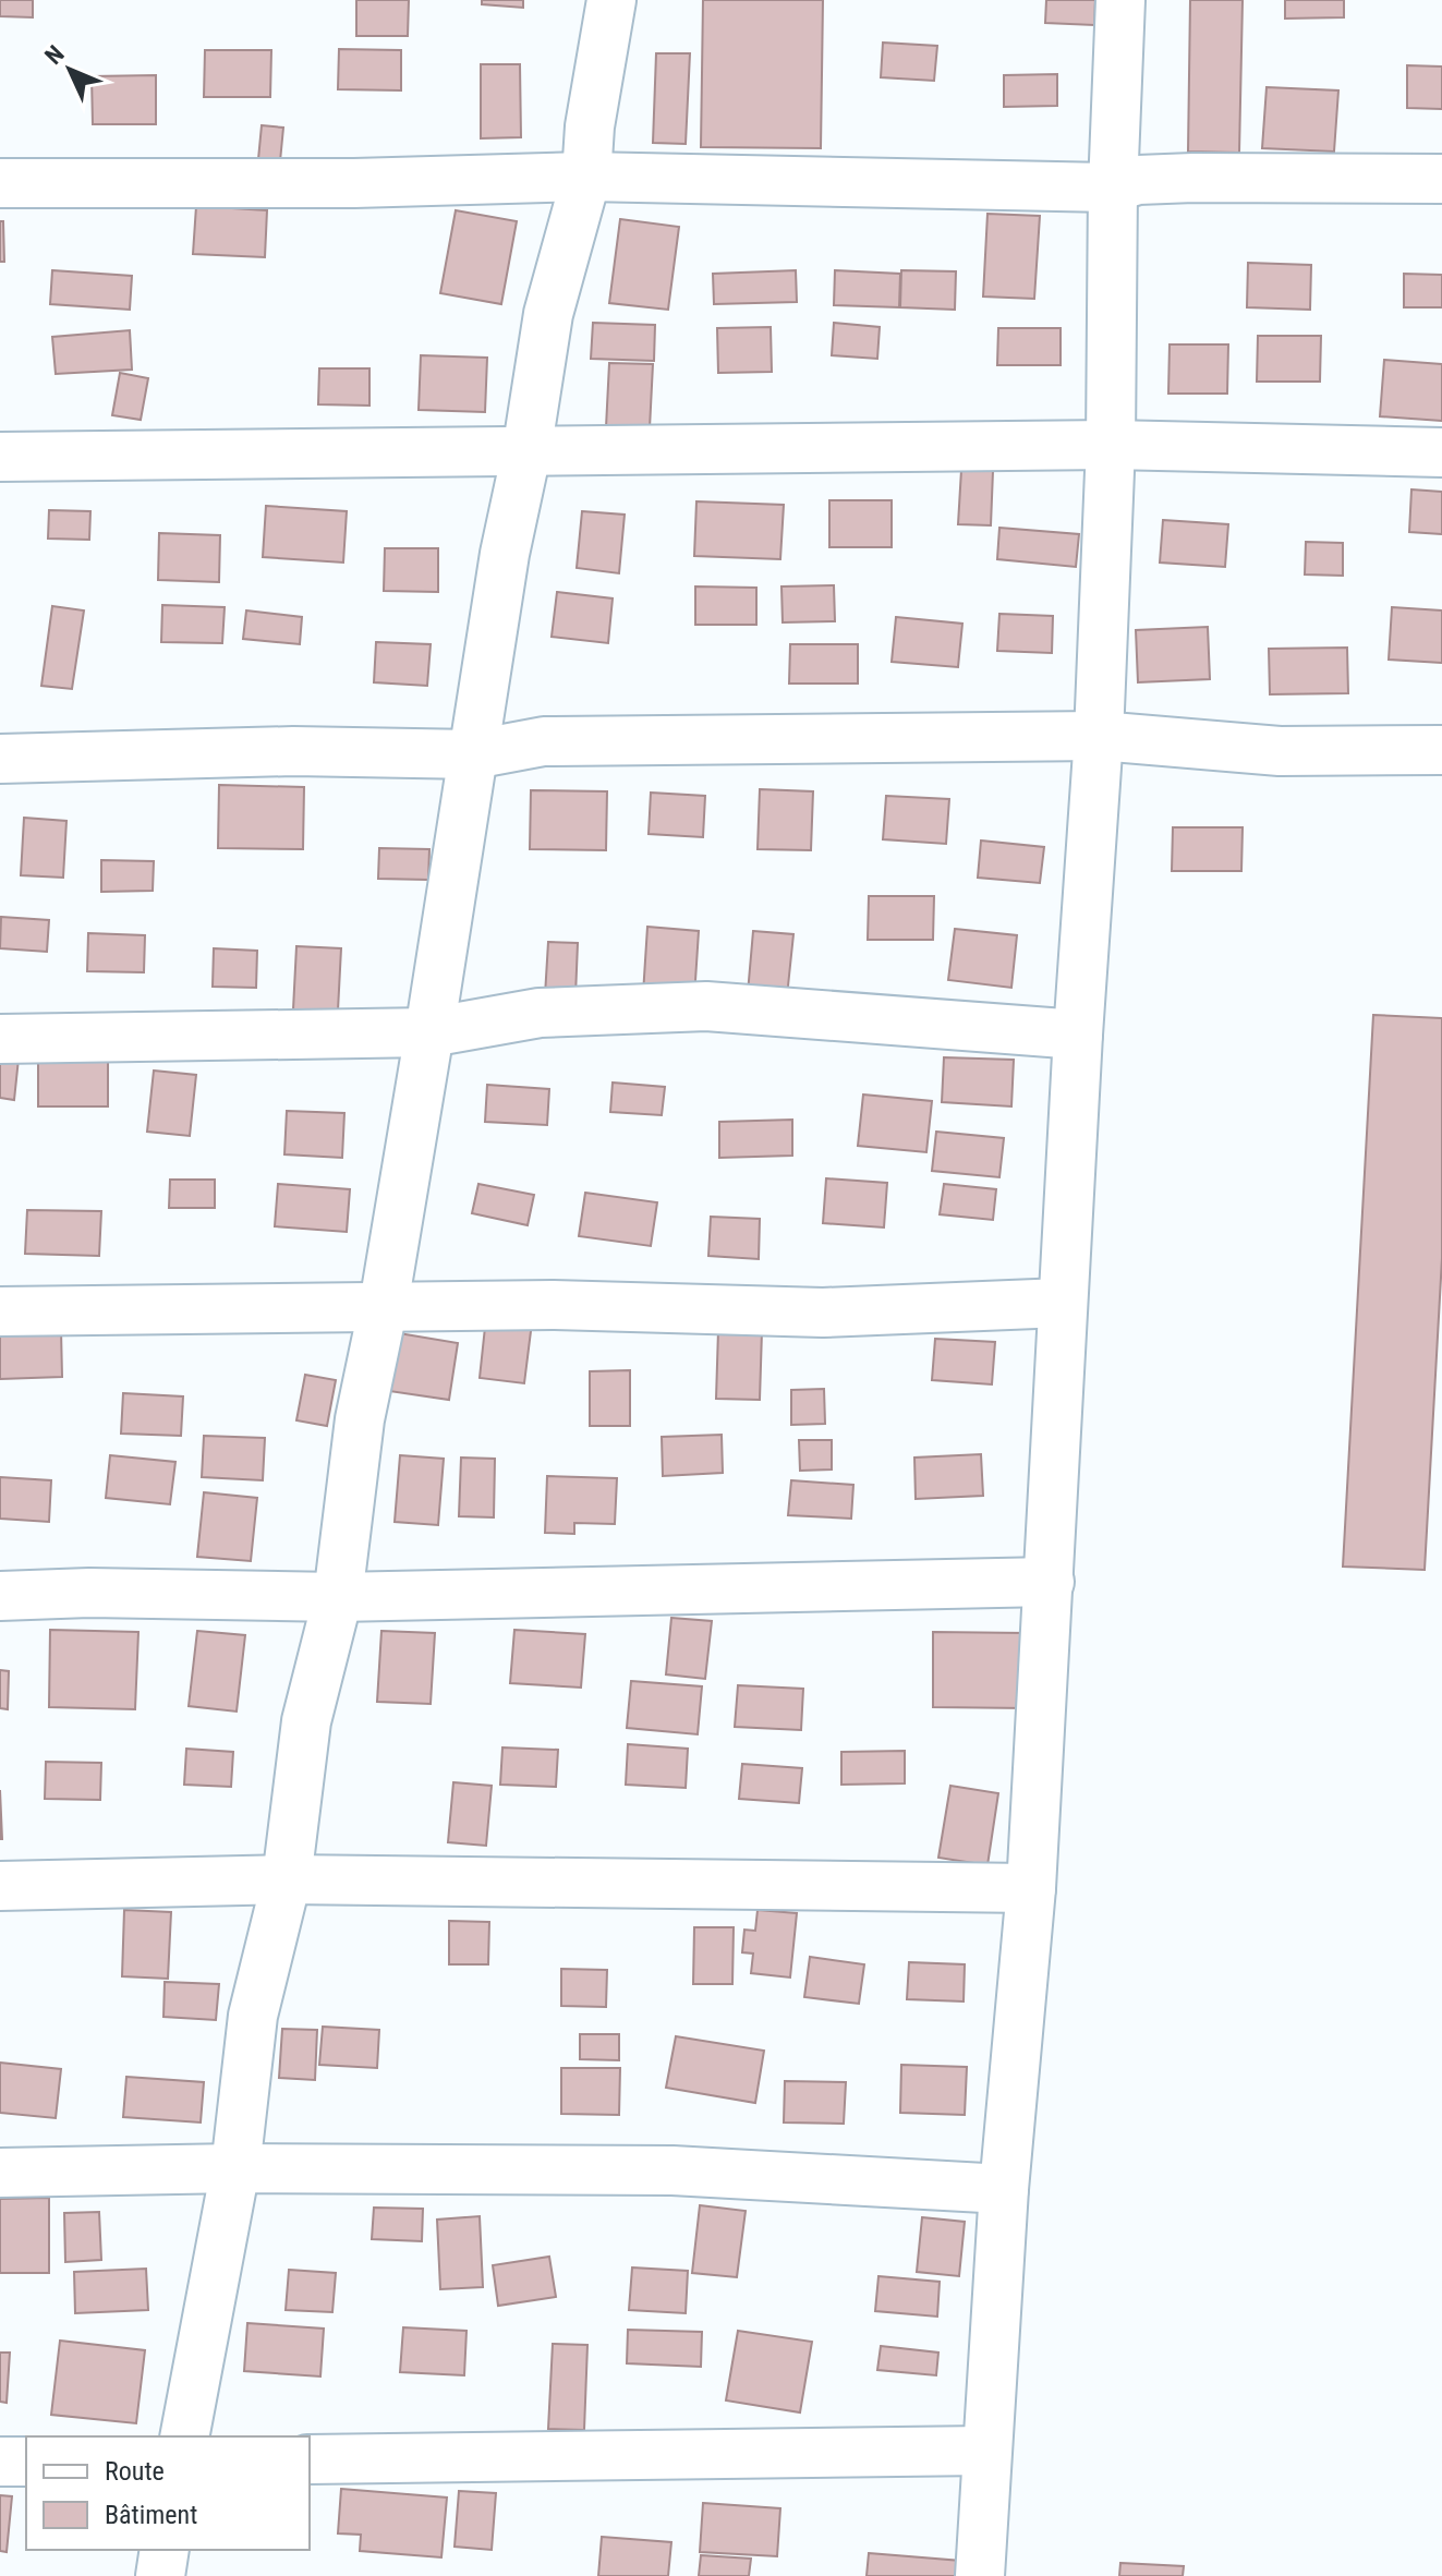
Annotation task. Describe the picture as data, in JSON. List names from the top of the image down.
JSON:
{
  "legend": ["Route", "Bâtiment"],
  "north": "top left"
}
